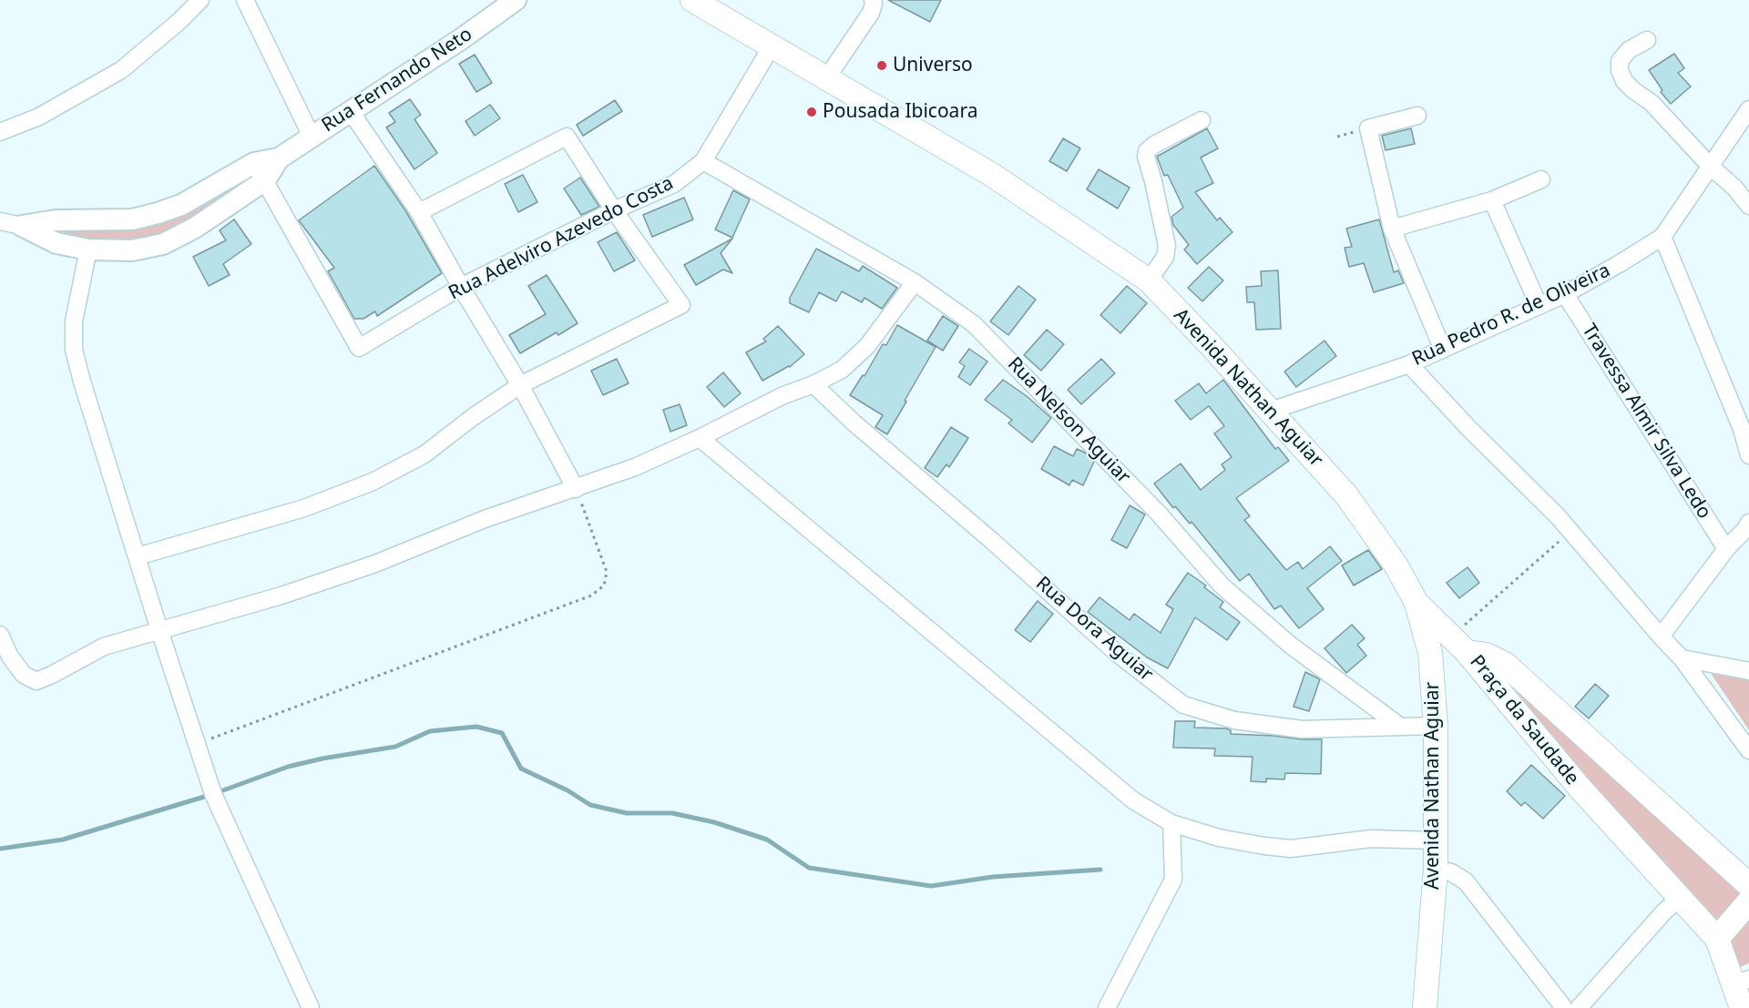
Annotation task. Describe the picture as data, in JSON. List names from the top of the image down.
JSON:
{
  "streets": {
    "main road": ["Avenida Nathan Aguiar", "Praça da Saudade"],
    "street": [
      "Rua Fernando Neto",
      "Rua Adelviro Azevedo Costa",
      "Rua Pedro R. de Oliveira",
      "Rua Nelson Aguiar",
      "Travessa Almir Silva Ledo",
      "Rua Dora Aguiar"
    ]
  },
  "crossings": [
    ["Rua Fernando Neto", "Rua Adelviro Azevedo Costa"],
    ["Rua Adelviro Azevedo Costa", "Avenida Nathan Aguiar"],
    ["Rua Adelviro Azevedo Costa", "Rua Nelson Aguiar"],
    ["Rua Pedro R. de Oliveira", "Avenida Nathan Aguiar"],
    ["Rua Pedro R. de Oliveira", "Travessa Almir Silva Ledo"],
    ["Avenida Nathan Aguiar", "Rua Dora Aguiar"],
    ["Rua Nelson Aguiar", "Rua Dora Aguiar"]
  ],
  "places": ["Universo", "Pousada Ibicoara"]
}
